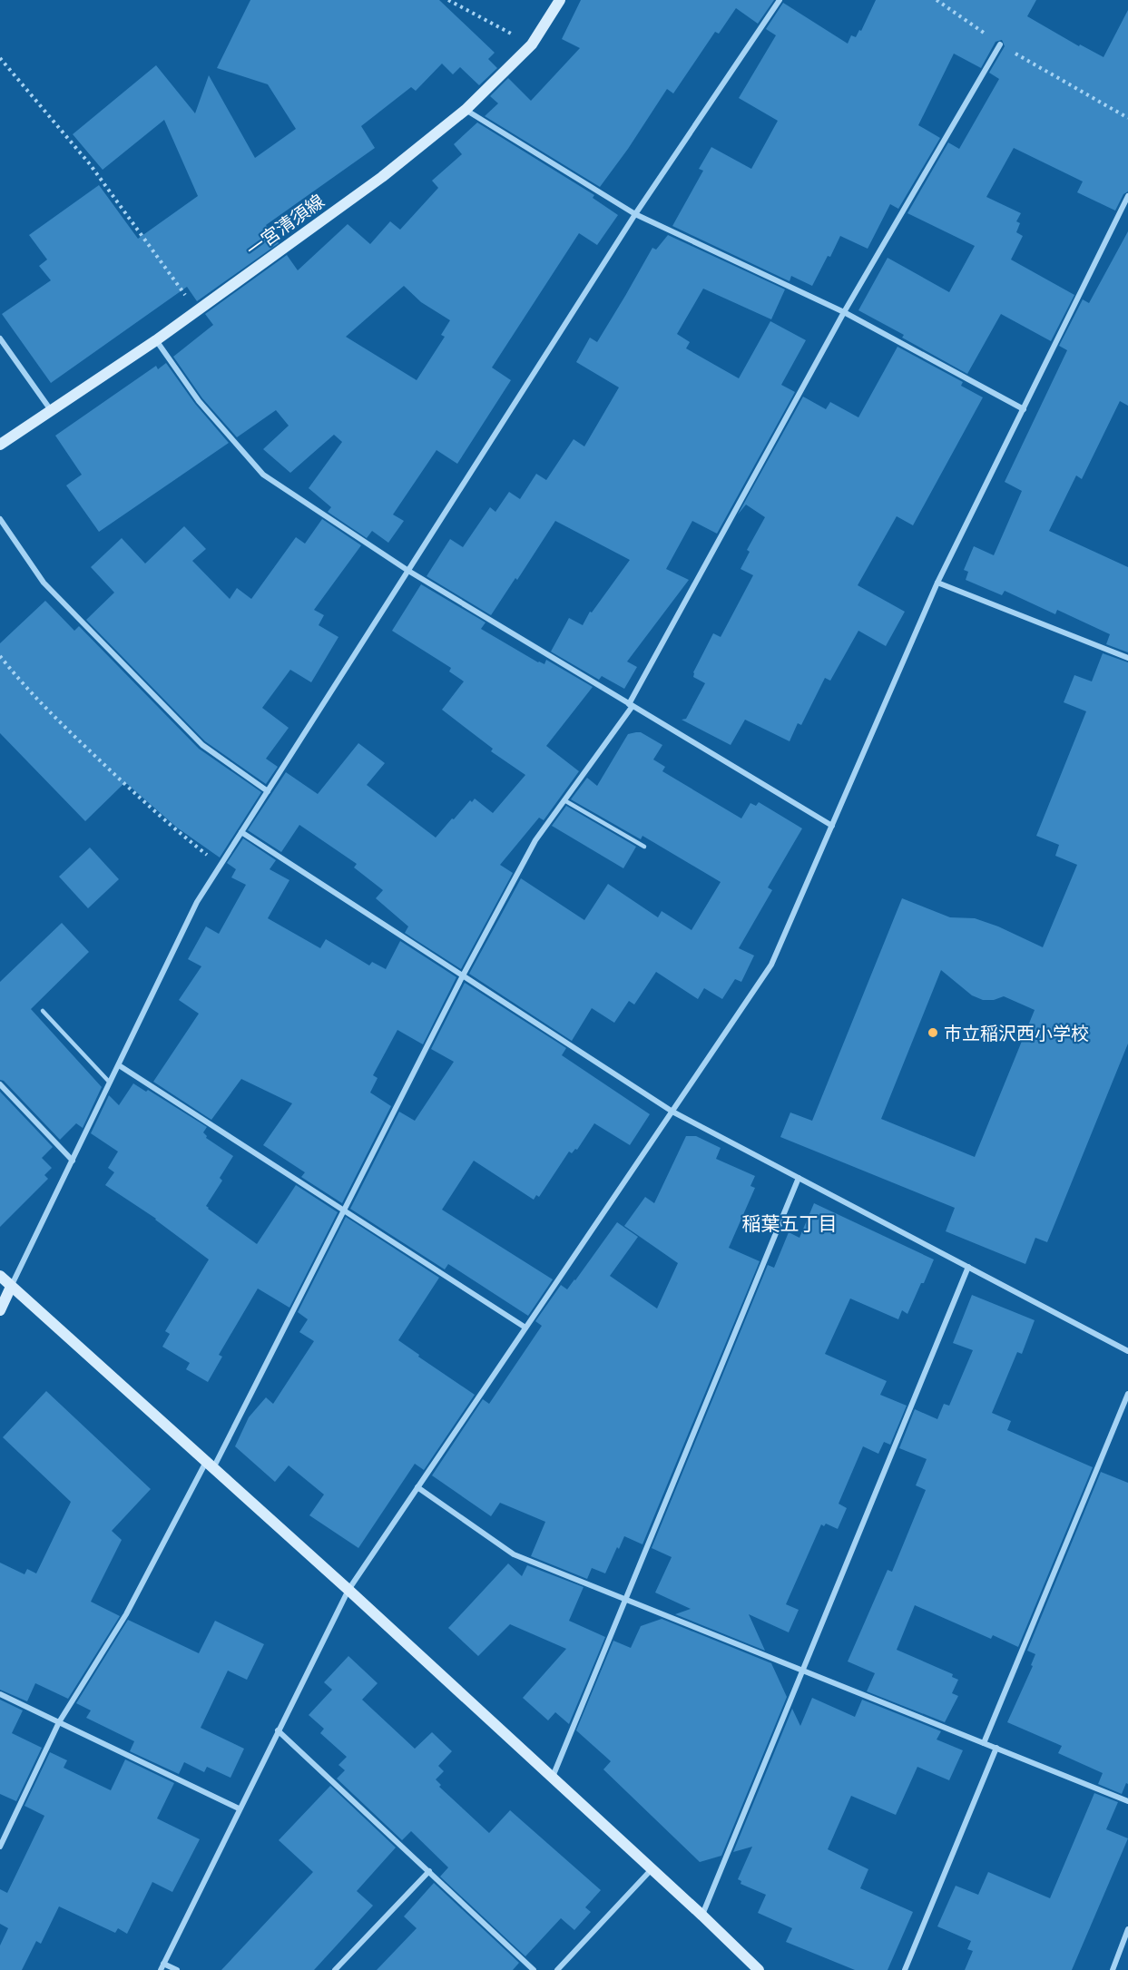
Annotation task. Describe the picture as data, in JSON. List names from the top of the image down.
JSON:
{
  "streets": {
    "street": ["一宮清須線"]
  },
  "districts": ["稲葉五丁目"],
  "places": ["市立稲沢西小学校"]
}
